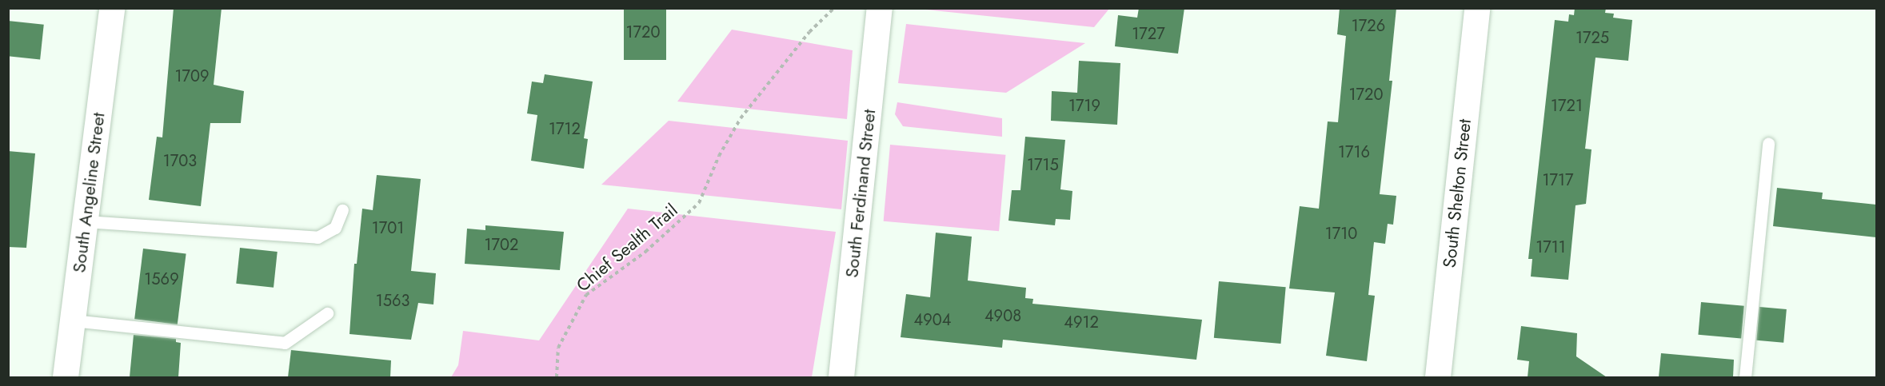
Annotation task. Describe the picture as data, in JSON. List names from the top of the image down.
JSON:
{
  "streets": {
    "street": ["South Angeline Street", "South Ferdinand Street", "South Shelton Street"],
    "path": ["Chief Sealth Trail"]
  },
  "house_numbers": [
    "1726",
    "1720",
    "1727",
    "1725",
    "1709",
    "1720",
    "1719",
    "1721",
    "1712",
    "1716",
    "1703",
    "1715",
    "1717",
    "1701",
    "1710",
    "1702",
    "1711",
    "1569",
    "1563",
    "4908",
    "4904",
    "4912"
  ]
}
